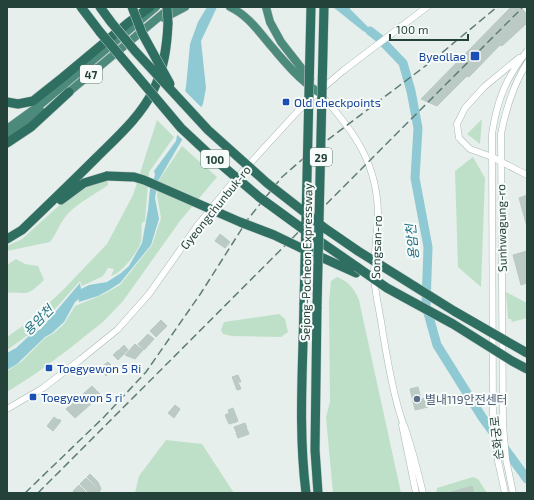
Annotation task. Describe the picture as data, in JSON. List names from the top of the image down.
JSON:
{
  "streets": {
    "highway": [
      "47",
      "29",
      "100",
      "Sejong-Pocheon Expressway"
    ],
    "street": [
      "Gyeongchunbuk-ro",
      "Sunhwagung-ro",
      "Songsan-ro",
      "순화궁로"
    ]
  },
  "crossings": [
    ["Gyeongchunbuk-ro", "Songsan-ro"],
    ["Sunhwagung-ro", "순화궁로"]
  ],
  "water": ["용암천"],
  "places": {
    "transit": [
      "Byeollae",
      "Old checkpoints",
      "Toegyewon 5 Ri",
      "Toegyewon 5 ri"
    ],
    "other": ["별내119안전센터"]
  },
  "scale_bar": "100 m"
}
